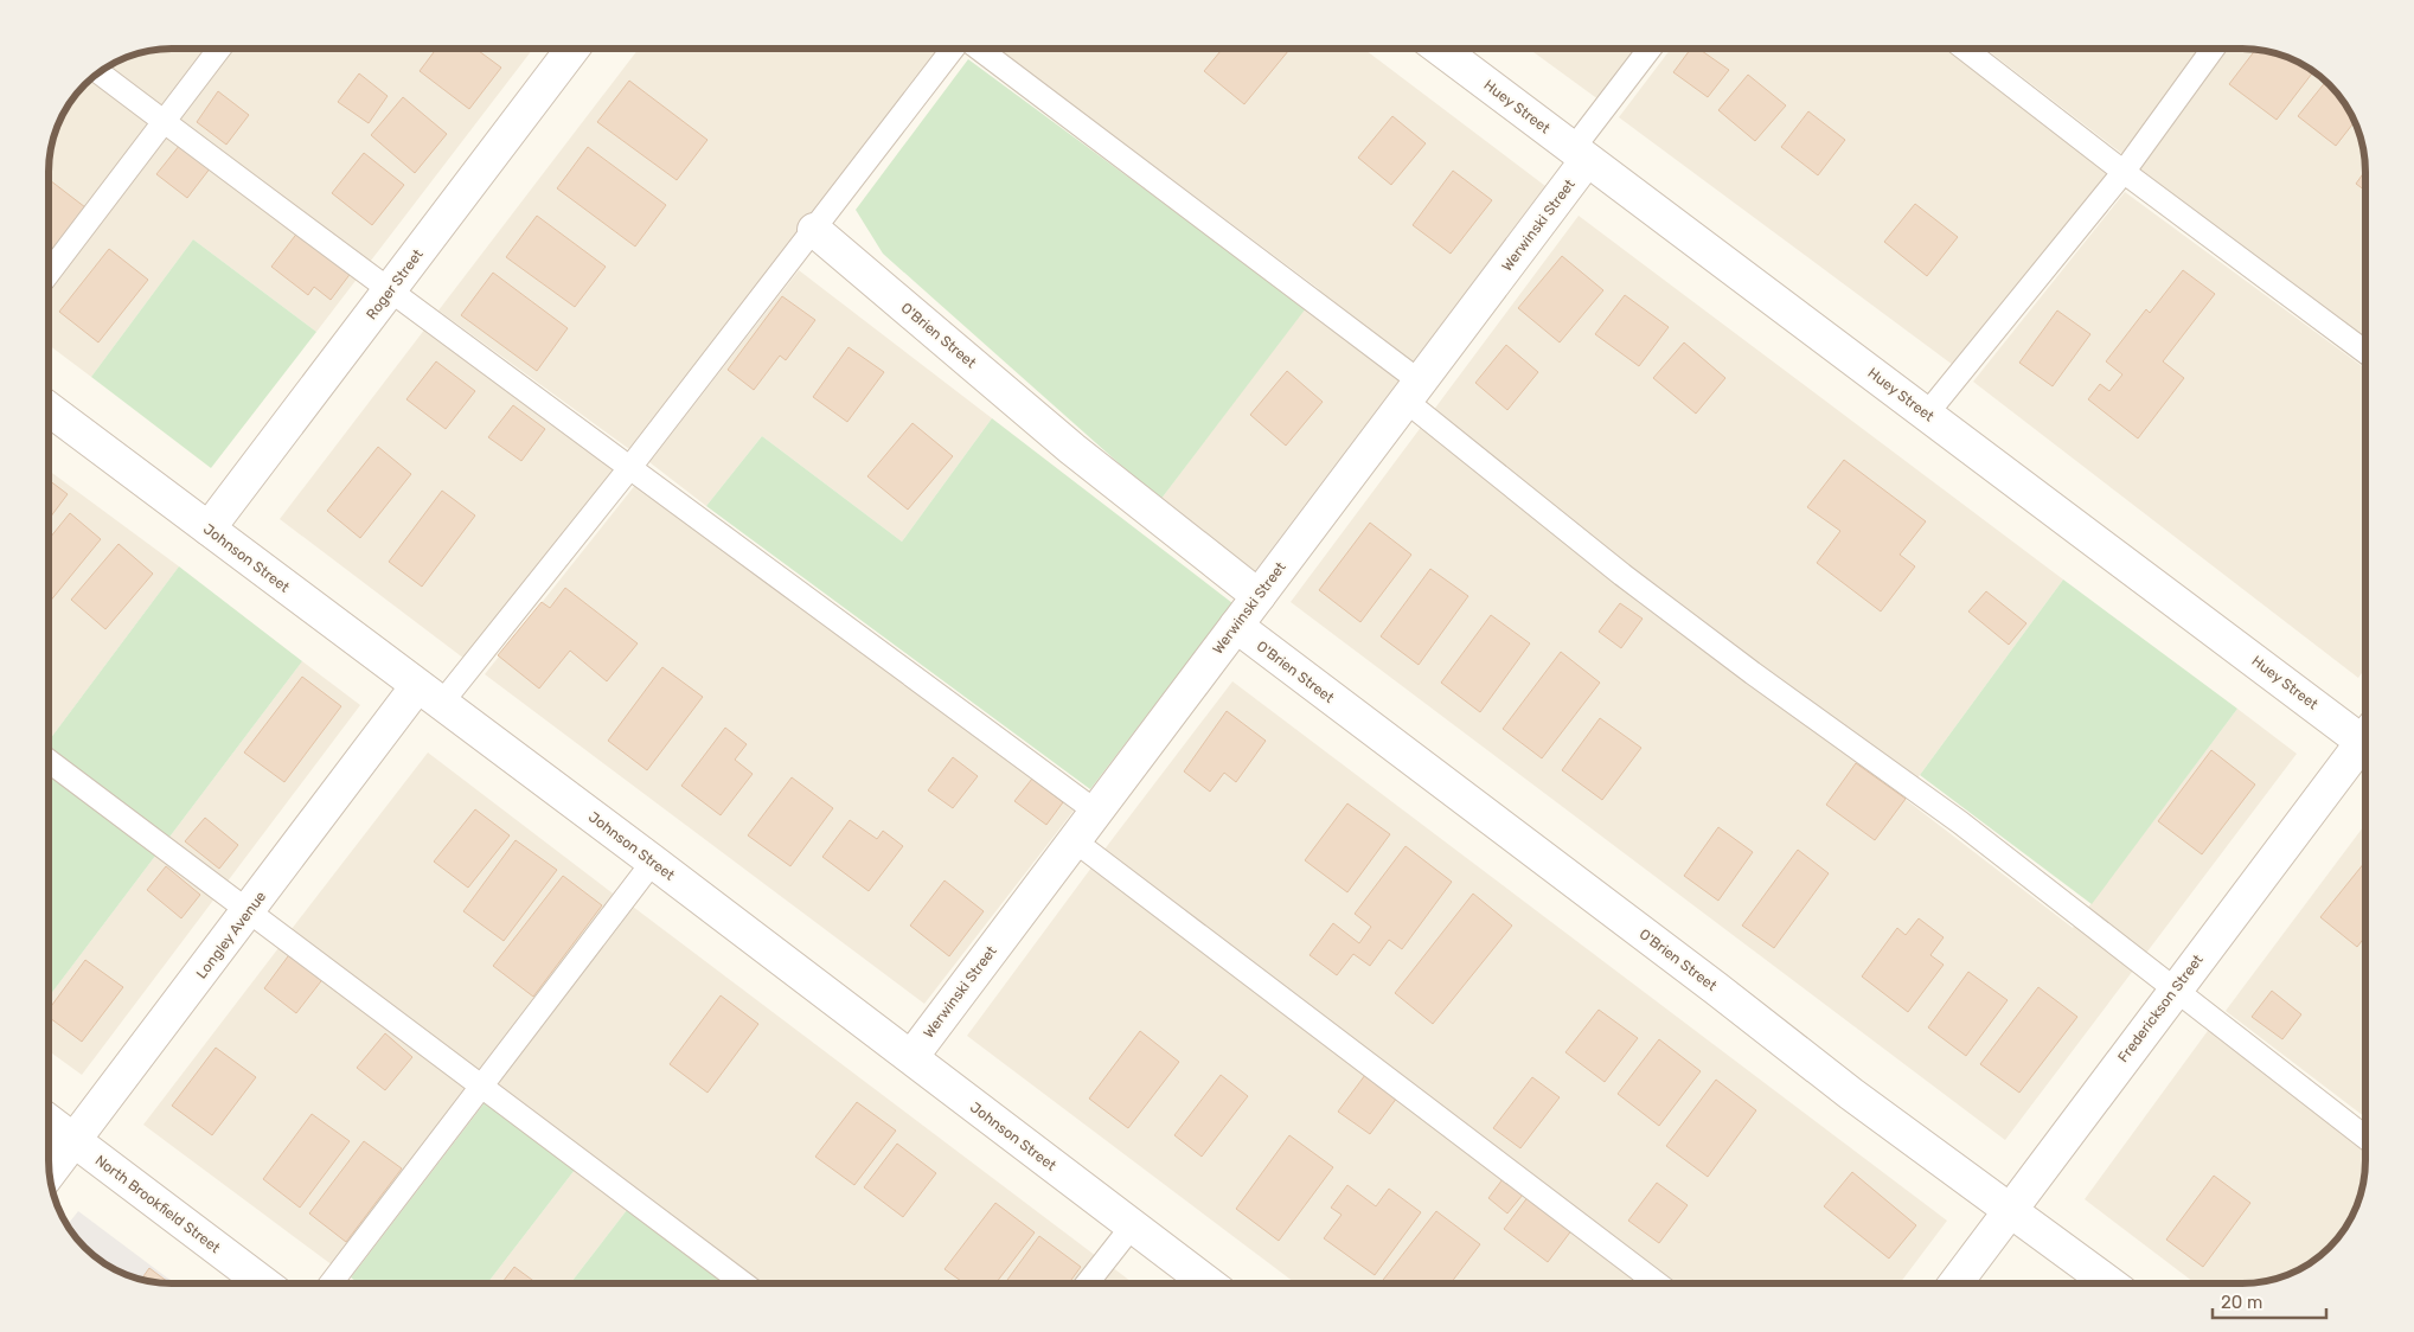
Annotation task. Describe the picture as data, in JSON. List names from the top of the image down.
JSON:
{
  "streets": {
    "street": [
      "Huey Street",
      "Werwinski Street",
      "Roger Street",
      "O'Brien Street",
      "Johnson Street",
      "Longley Avenue",
      "Frederickson Street",
      "North Brookfield Street"
    ]
  },
  "crossings": [
    ["Huey Street", "Werwinski Street"],
    ["Werwinski Street", "O'Brien Street"],
    ["Werwinski Street", "Johnson Street"],
    ["Roger Street", "Johnson Street"],
    ["O'Brien Street", "Frederickson Street"],
    ["Johnson Street", "Longley Avenue"],
    ["Longley Avenue", "North Brookfield Street"]
  ],
  "scale_bar": "20 m"
}
